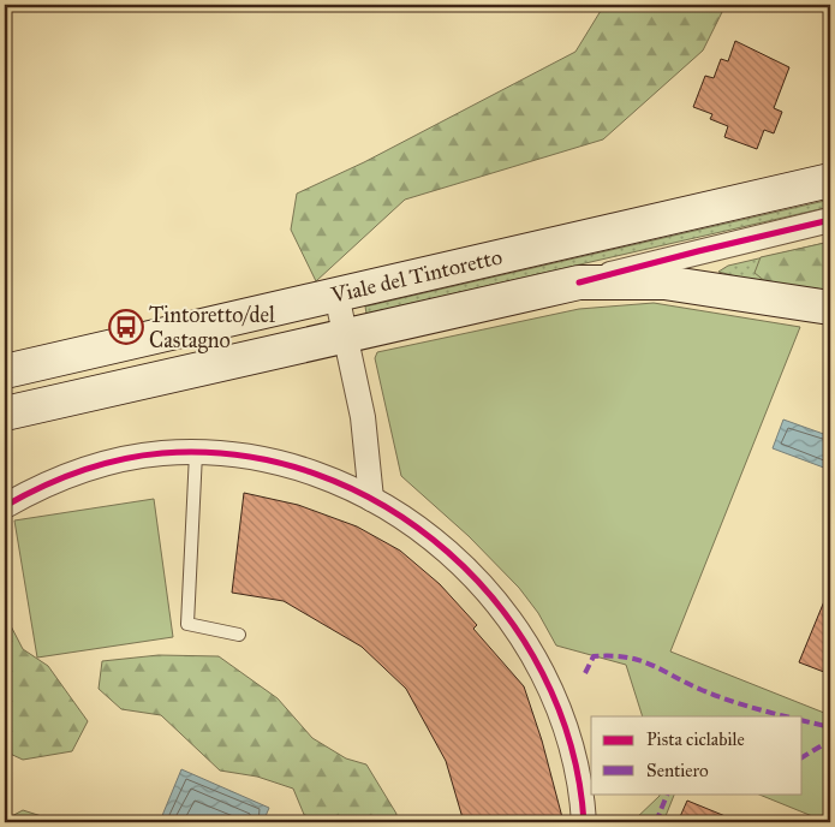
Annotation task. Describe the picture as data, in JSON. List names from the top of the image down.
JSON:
{
  "streets": {
    "main road": ["Viale del Tintoretto"]
  },
  "places": {
    "bus stop": ["Tintoretto/del Castagno"]
  },
  "legend": ["Pista ciclabile", "Sentiero"]
}
